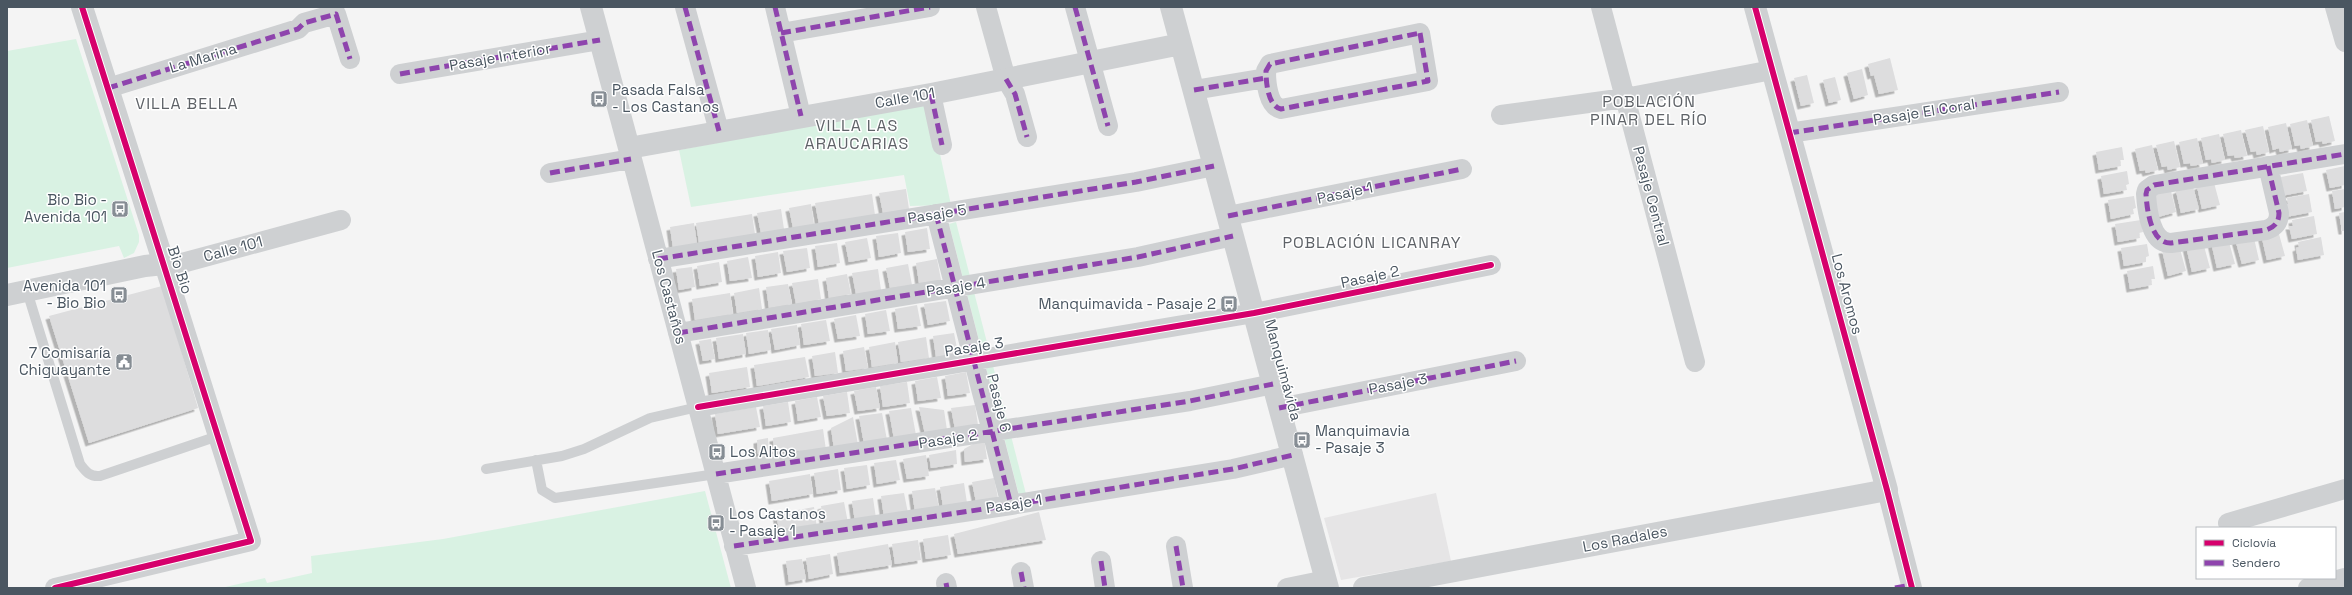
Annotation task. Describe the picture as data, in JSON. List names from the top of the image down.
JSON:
{
  "streets": {
    "street": [
      "Pasaje Interior",
      "La Marina",
      "Calle 101",
      "Pasaje El Coral",
      "Pasaje 1",
      "Pasaje Central",
      "Pasaje 5",
      "Bio Bio",
      "Pasaje 2",
      "Pasaje 4",
      "Los Aromos",
      "Los Castaños",
      "Pasaje 3",
      "Manquimávida",
      "Pasaje 6",
      "Los Radales"
    ]
  },
  "crossings": [
    ["Pasaje Interior", "Los Castaños"],
    ["La Marina", "Bio Bio"],
    ["Calle 101", "Bio Bio"],
    ["Calle 101", "Los Castaños"],
    ["Calle 101", "Manquimávida"],
    ["Pasaje El Coral", "Los Aromos"],
    ["Pasaje 1", "Pasaje 4"],
    ["Pasaje 1", "Los Castaños"],
    ["Pasaje 1", "Manquimávida"],
    ["Pasaje 1", "Pasaje 6"],
    ["Pasaje 5", "Los Castaños"],
    ["Pasaje 5", "Manquimávida"],
    ["Pasaje 5", "Pasaje 6"],
    ["Pasaje 2", "Los Castaños"],
    ["Pasaje 2", "Pasaje 3"],
    ["Pasaje 2", "Manquimávida"],
    ["Pasaje 2", "Pasaje 6"],
    ["Pasaje 4", "Los Castaños"],
    ["Pasaje 4", "Manquimávida"],
    ["Pasaje 4", "Pasaje 6"],
    ["Los Aromos", "Los Radales"],
    ["Los Castaños", "Pasaje 3"],
    ["Pasaje 3", "Manquimávida"],
    ["Pasaje 3", "Pasaje 6"]
  ],
  "districts": [
    "POBLACIÓN PINAR DEL RÍO",
    "VILLA BELLA",
    "VILLA LAS ARAUCARIAS",
    "POBLACIÓN LICANRAY"
  ],
  "places": {
    "bus stop": [
      "Pasada Falsa - Los Castanos",
      "Bio Bio - Avenida 101",
      "Avenida 101 - Bio Bio",
      "Manquimavida - Pasaje 2",
      "Manquimavia - Pasaje 3",
      "Los Altos",
      "Los Castanos - Pasaje 1"
    ],
    "public building": ["7 Comisaría Chiguayante"]
  },
  "legend": ["Ciclovía", "Sendero"]
}
